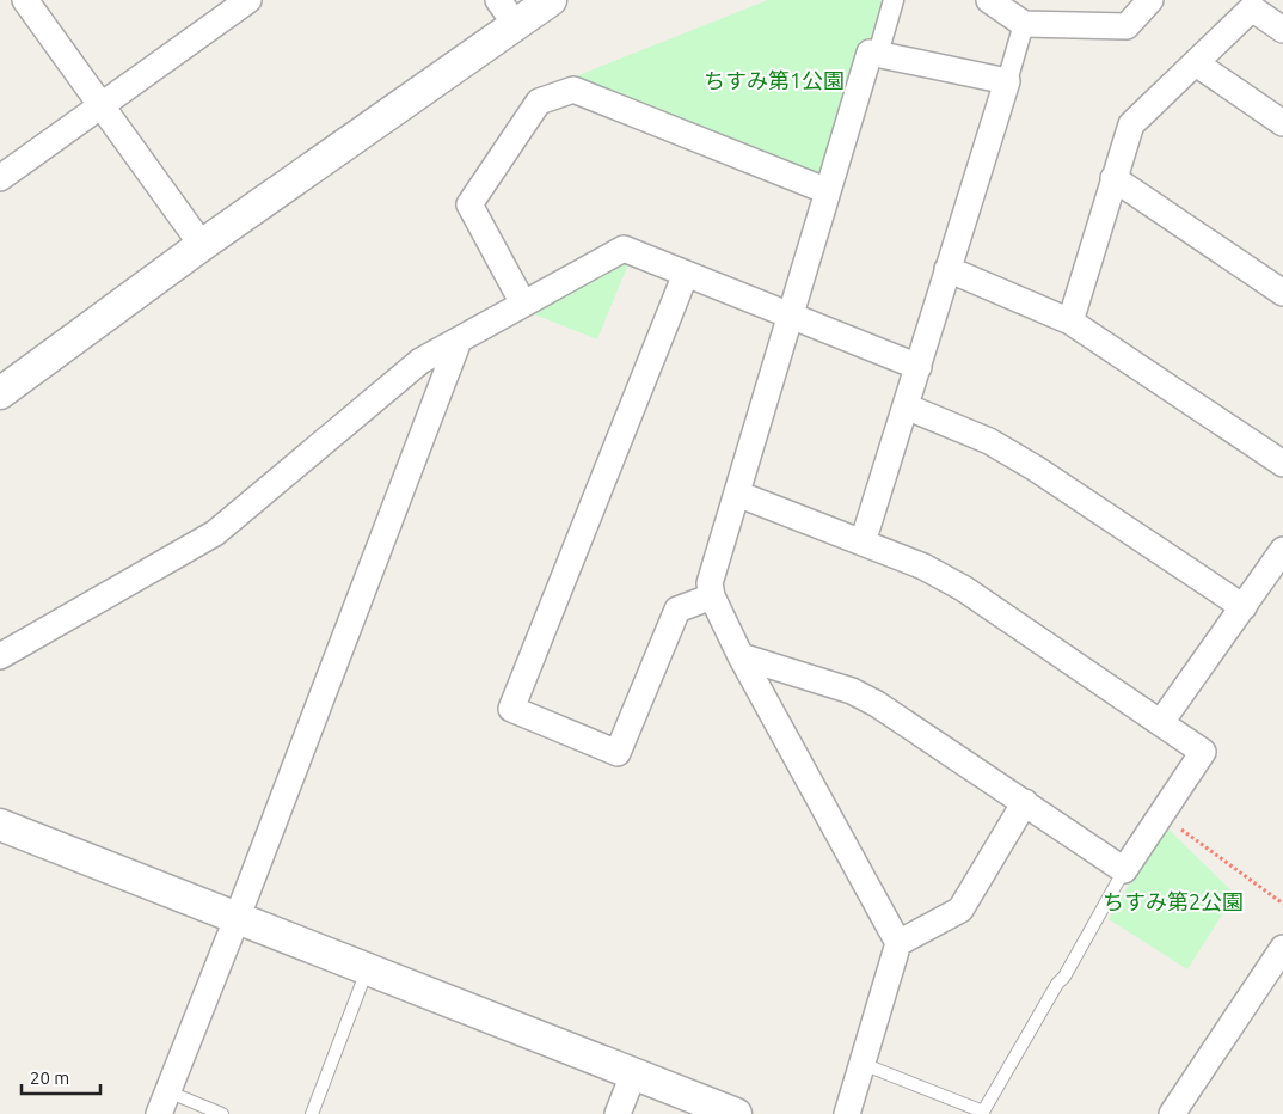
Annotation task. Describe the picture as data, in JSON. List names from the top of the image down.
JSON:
{
  "parks": ["ちすみ第1公園", "ちすみ第2公園"],
  "scale_bar": "20 m"
}
